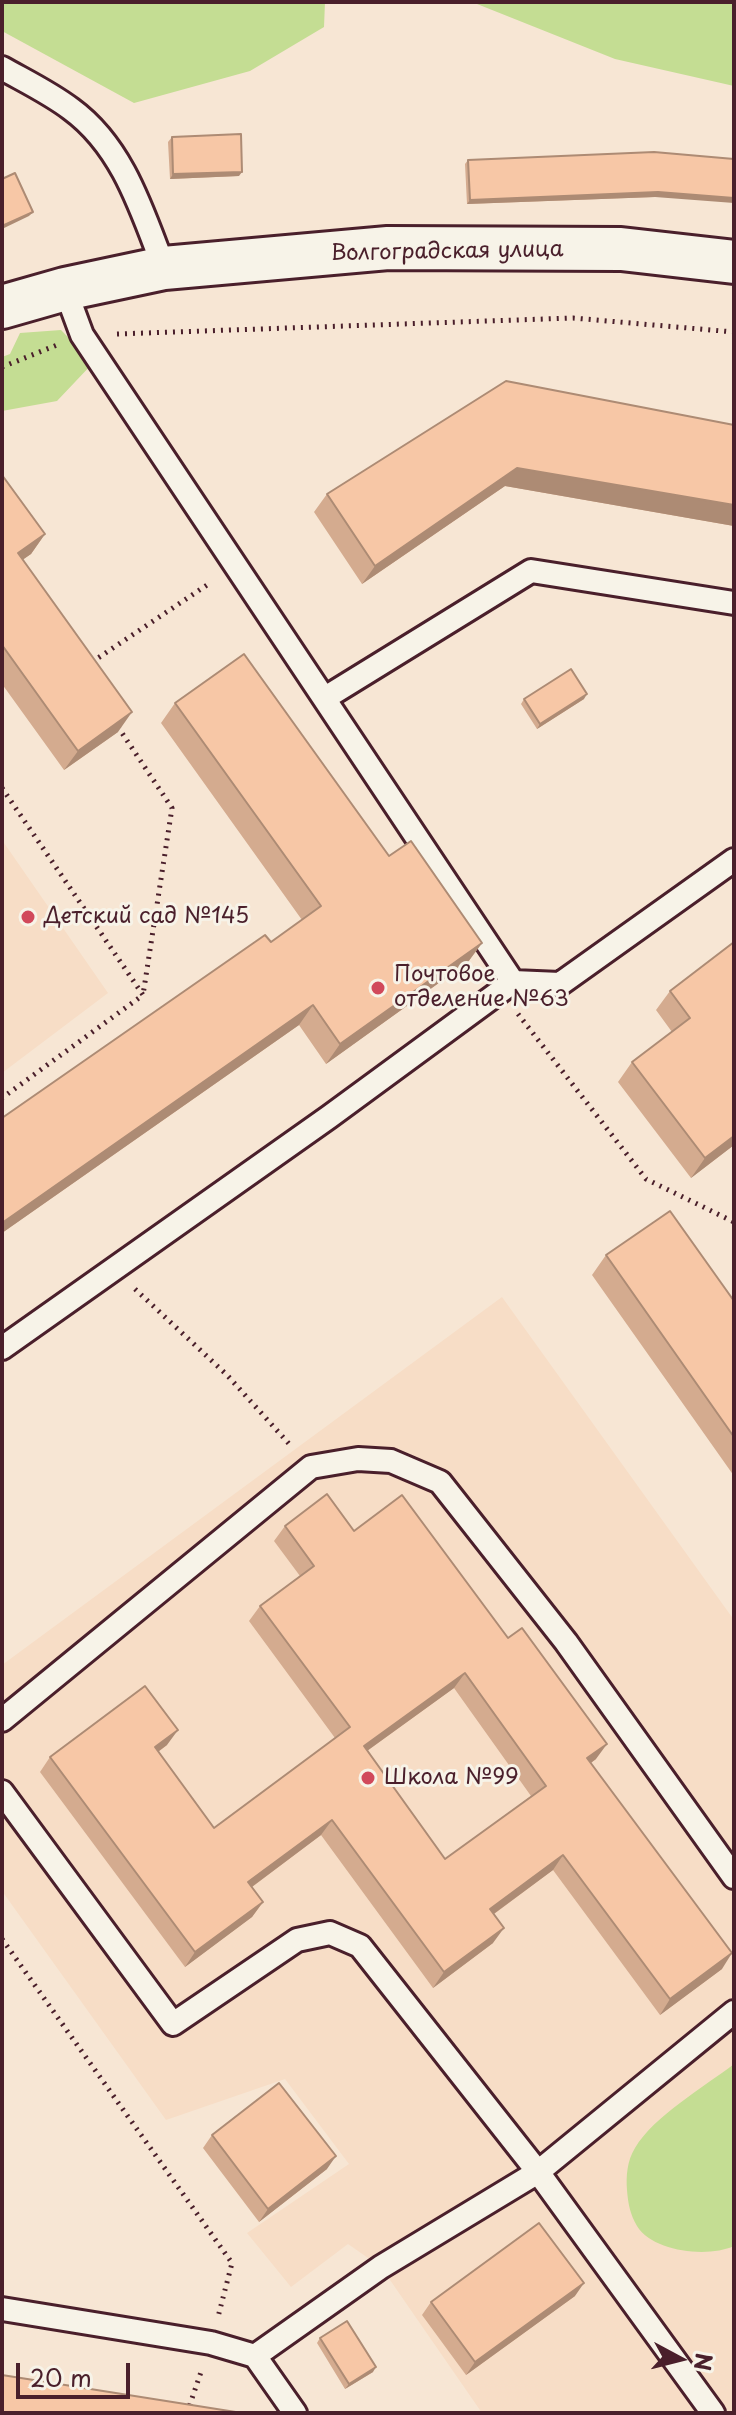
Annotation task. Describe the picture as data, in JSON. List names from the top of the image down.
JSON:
{
  "streets": {
    "street": ["Волгоградская улица"]
  },
  "places": ["Детский сад №145", "Почтовое отделение №63", "Школа №99"],
  "scale_bar": "20 m",
  "north": "right"
}
